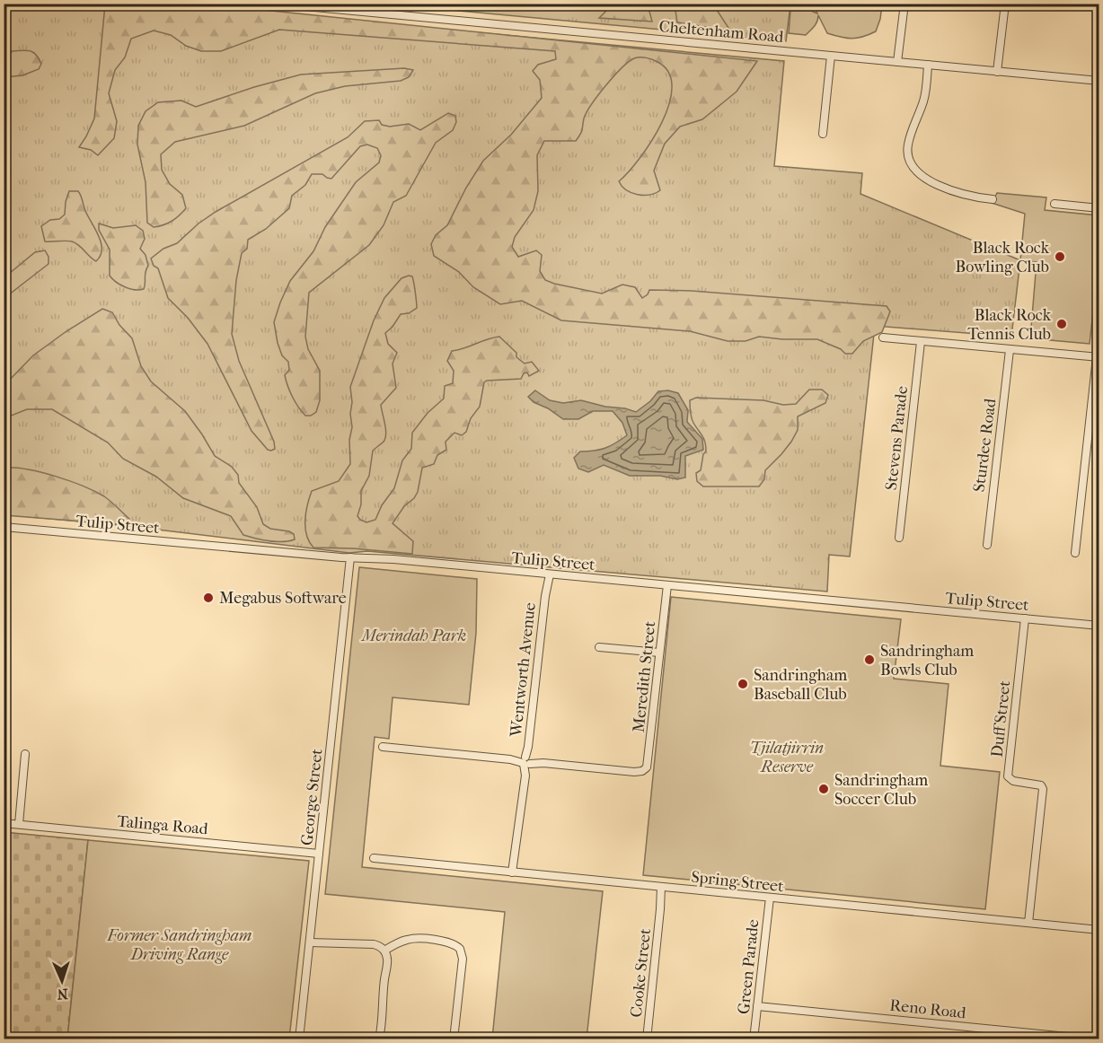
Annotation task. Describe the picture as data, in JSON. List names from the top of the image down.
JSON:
{
  "streets": {
    "street": [
      "Cheltenham Road",
      "Stevens Parade",
      "Sturdee Road",
      "Tulip Street",
      "Wentworth Avenue",
      "Meredith Street",
      "Duff Street",
      "George Street",
      "Talinga Road",
      "Spring Street",
      "Green Parade",
      "Cooke Street",
      "Reno Road"
    ]
  },
  "crossings": [
    ["Tulip Street", "Wentworth Avenue"],
    ["Tulip Street", "Meredith Street"],
    ["Tulip Street", "Duff Street"],
    ["Tulip Street", "George Street"],
    ["Wentworth Avenue", "Meredith Street"],
    ["Wentworth Avenue", "Spring Street"],
    ["Duff Street", "Spring Street"],
    ["George Street", "Talinga Road"],
    ["Spring Street", "Green Parade"],
    ["Spring Street", "Cooke Street"],
    ["Green Parade", "Reno Road"]
  ],
  "parks": ["Merindah Park", "Tjilatjirrin Reserve", "Former Sandringham Driving Range"],
  "places": [
    "Black Rock Bowling Club",
    "Black Rock Tennis Club",
    "Megabus Software",
    "Sandringham Bowls Club",
    "Sandringham Baseball Club",
    "Sandringham Soccer Club"
  ],
  "north": "bottom"
}
